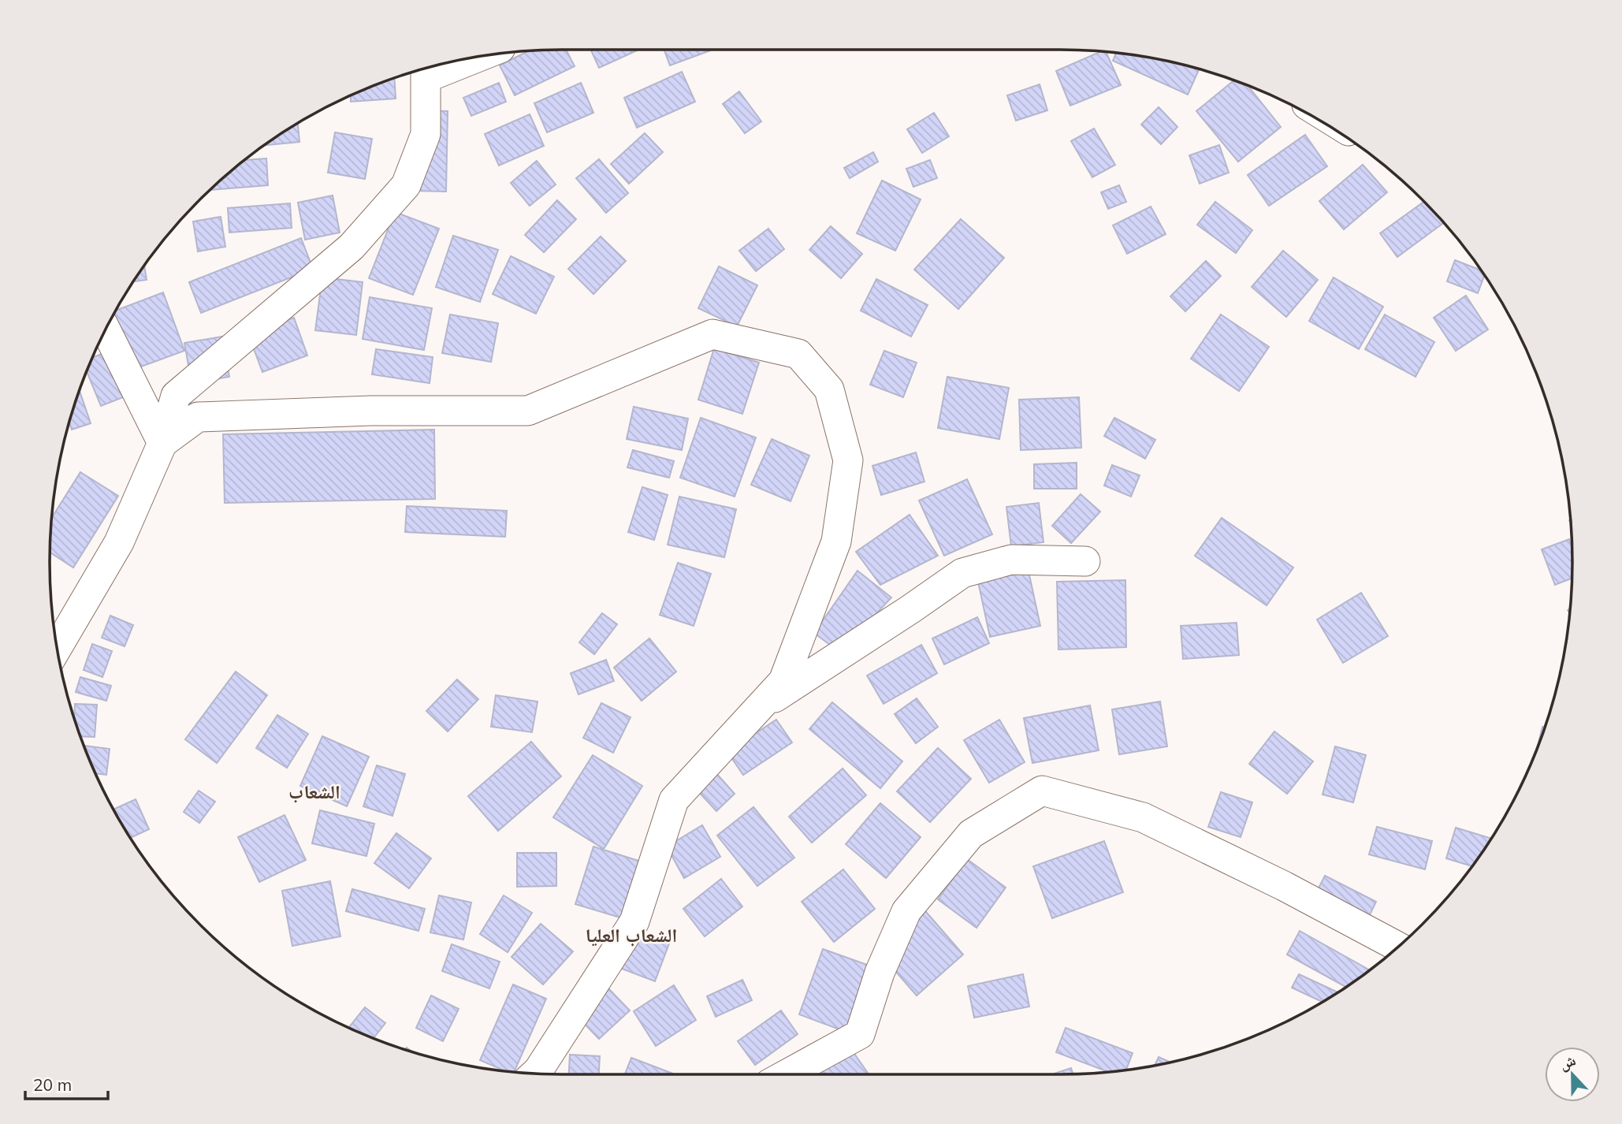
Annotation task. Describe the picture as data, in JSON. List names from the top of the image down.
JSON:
{
  "districts": ["الشعاب", "الشعاب العليا"],
  "scale_bar": "20 m",
  "north": "top"
}
